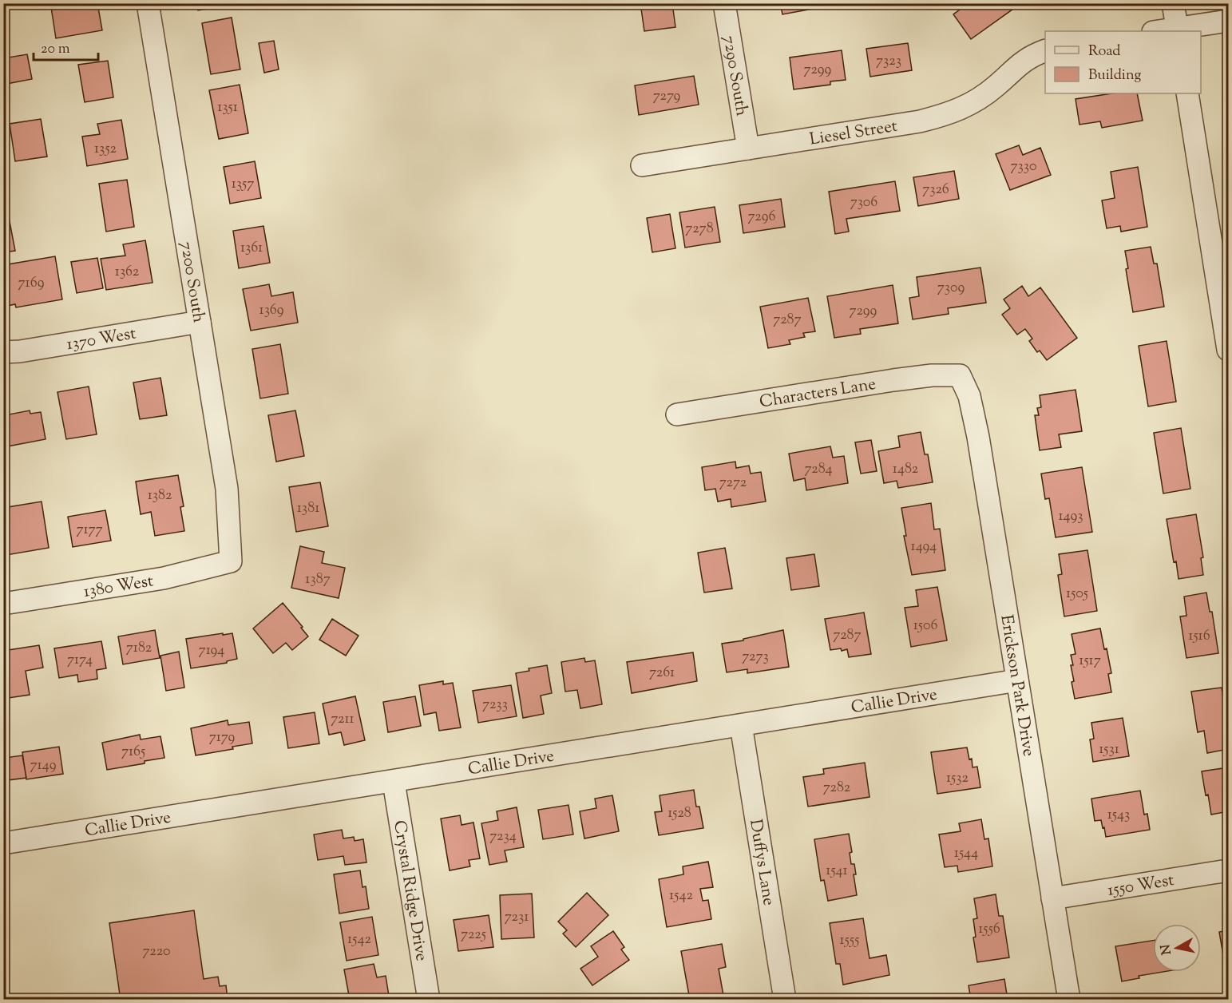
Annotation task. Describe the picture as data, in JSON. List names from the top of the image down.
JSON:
{
  "streets": {
    "street": [
      "7290 South",
      "Liesel Street",
      "7200 South",
      "1370 West",
      "Characters Lane",
      "1380 West",
      "Erickson Park Drive",
      "Callie Drive",
      "Duffys Lane",
      "1550 West",
      "Crystal Ridge Drive"
    ]
  },
  "crossings": [
    ["7290 South", "Liesel Street"],
    ["7200 South", "1370 West"],
    ["7200 South", "1380 West"],
    ["Characters Lane", "Erickson Park Drive"],
    ["Erickson Park Drive", "Callie Drive"],
    ["Erickson Park Drive", "1550 West"],
    ["Callie Drive", "Duffys Lane"],
    ["Callie Drive", "Crystal Ridge Drive"]
  ],
  "house_numbers": [
    "7323",
    "7299",
    "7279",
    "1351",
    "1352",
    "7330",
    "1357",
    "7326",
    "7306",
    "7296",
    "7278",
    "1361",
    "1362",
    "7169",
    "7309",
    "1369",
    "7299",
    "7287",
    "7284",
    "1482",
    "7272",
    "1382",
    "1381",
    "1493",
    "7177",
    "1494",
    "1387",
    "1505",
    "1506",
    "7287",
    "1516",
    "7182",
    "7194",
    "7273",
    "7174",
    "1517",
    "7261",
    "7233",
    "7211",
    "7179",
    "1531",
    "7165",
    "7149",
    "1532",
    "7282",
    "1528",
    "1543",
    "7234",
    "1544",
    "1541",
    "1542",
    "7231",
    "1556",
    "7225",
    "1542",
    "1555",
    "7220"
  ],
  "legend": ["Road", "Building"],
  "scale_bar": "20 m",
  "north": "left"
}
